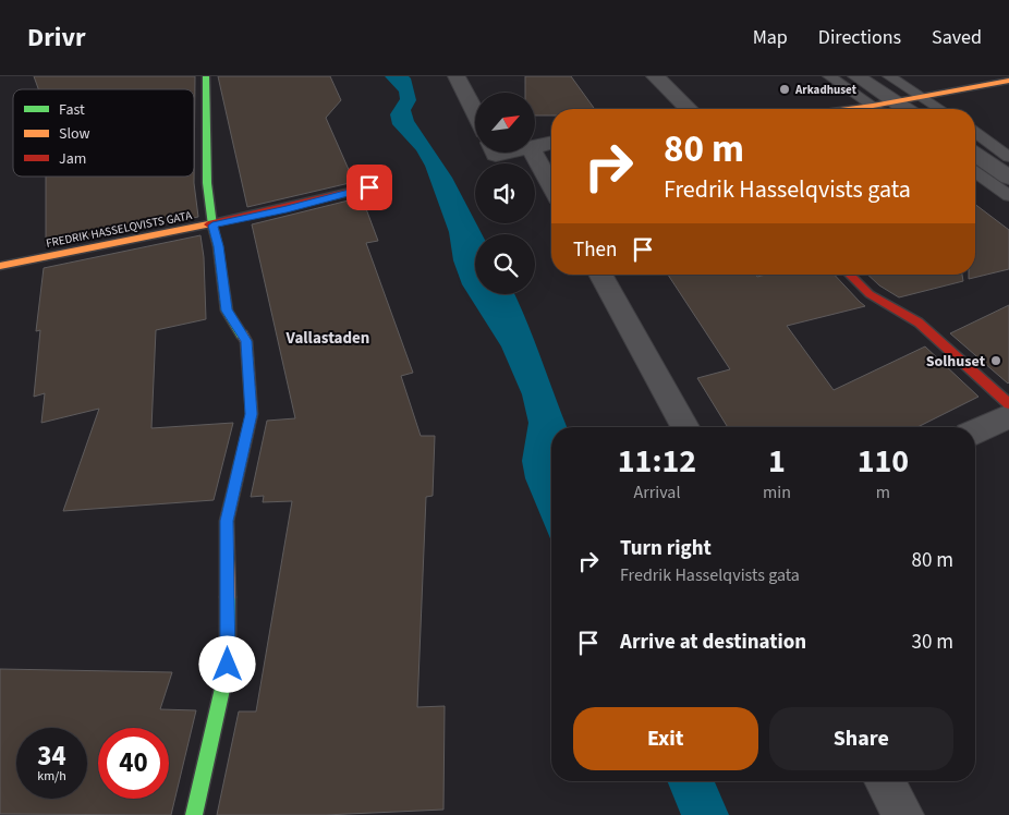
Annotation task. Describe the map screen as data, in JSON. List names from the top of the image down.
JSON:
{
  "streets": {
    "street": ["FREDRIK HASSELQVISTS GATA"]
  },
  "districts": ["Vallastaden"],
  "places": ["Arkadhuset", "Solhuset"],
  "legend": ["Fast", "Slow", "Jam"],
  "north": "top right",
  "page": {
    "header": "Drivr",
    "nav": ["Map", "Directions", "Saved"],
    "turn": ["80 m", "Fredrik Hasselqvists gata"],
    "then": "Then",
    "eta": [
      "11:12",
      "Arrival",
      "1",
      "min",
      "110",
      "m"
    ],
    "list": [
      {
        "name": "Turn right",
        "note": "Fredrik Hasselqvists gata",
        "value": "80 m"
      },
      {
        "name": "Arrive at destination",
        "value": "30 m"
      }
    ],
    "buttons": ["Exit", "Share"],
    "speed": "34 km/h",
    "limit": "40"
  }
}
